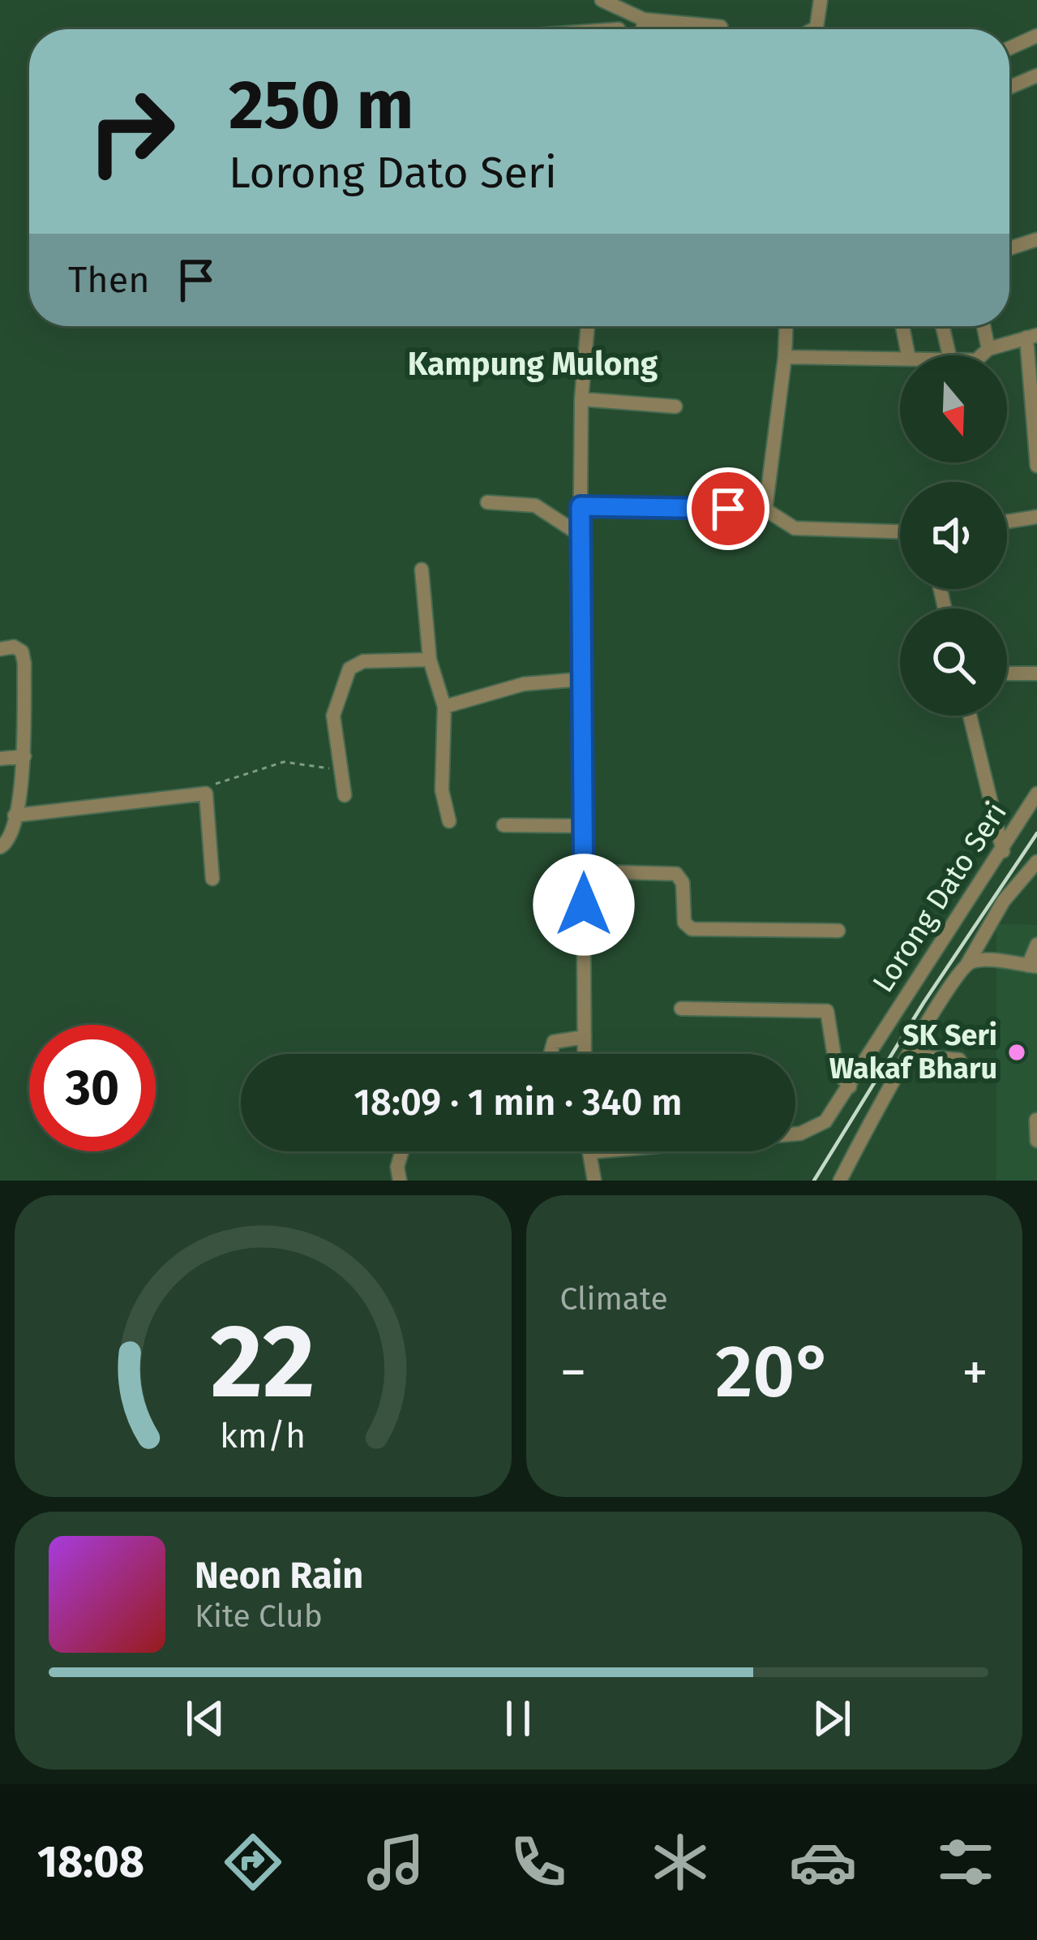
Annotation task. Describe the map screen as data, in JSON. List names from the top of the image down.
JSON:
{
  "streets": {
    "street": ["Lorong Dato Seri"]
  },
  "districts": ["Kampung Mulong"],
  "places": ["SK Seri Wakaf Bharu"],
  "north": "bottom",
  "page": {
    "turn": ["250 m", "Lorong Dato Seri"],
    "then": "Then",
    "limit": "30",
    "trip": "18:09 · 1 min · 340 m",
    "tile": "Climate",
    "heat": ["−", "20°", "+"],
    "song": ["Neon Rain", "Kite Club"],
    "tabs": "18:08",
    "gauge": ["22", "km/h"]
  }
}
